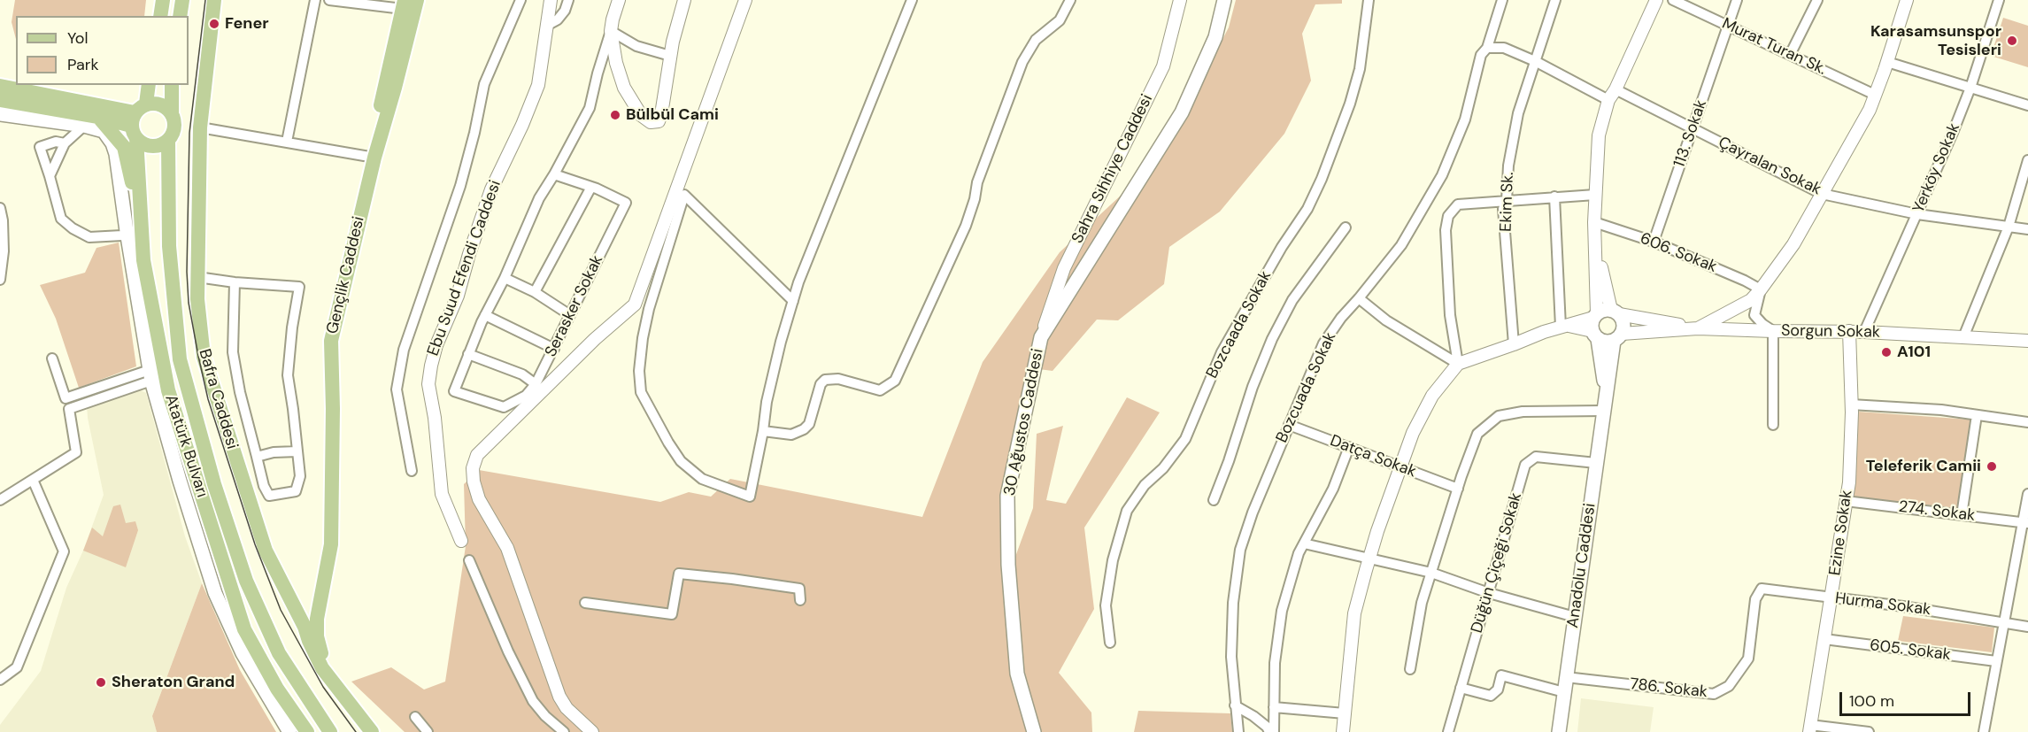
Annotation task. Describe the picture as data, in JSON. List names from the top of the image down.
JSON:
{
  "streets": {
    "main road": [
      "Gençlik Caddesi",
      "Bafra Caddesi",
      "30 Ağustos Caddesi",
      "Atatürk Bulvarı",
      "Anadolu Caddesi"
    ],
    "street": [
      "Murat Turan Sk.",
      "113. Sokak",
      "Çayralan Sokak",
      "Yerköy Sokak",
      "Sahra Sıhhiye Caddesi",
      "Ekim Sk.",
      "606. Sokak",
      "Ebu Suud Efendi Caddesi",
      "Serasker Sokak",
      "Bozcaada Sokak",
      "Sorgun Sokak",
      "Bozcuada Sokak",
      "Datça Sokak",
      "274. Sokak",
      "Ezine Sokak",
      "Düğün Çiçeği Sokak",
      "Hurma Sokak",
      "605. Sokak",
      "786. Sokak"
    ]
  },
  "crossings": [
    ["Murat Turan Sk.", "113. Sokak"],
    ["113. Sokak", "Çayralan Sokak"],
    ["113. Sokak", "606. Sokak"],
    ["Çayralan Sokak", "Yerköy Sokak"],
    ["Yerköy Sokak", "Sorgun Sokak"],
    ["Sahra Sıhhiye Caddesi", "30 Ağustos Caddesi"],
    ["Gençlik Caddesi", "Bafra Caddesi"],
    ["Sorgun Sokak", "Ezine Sokak"],
    ["Bozcuada Sokak", "Datça Sokak"],
    ["274. Sokak", "Ezine Sokak"],
    ["Ezine Sokak", "Hurma Sokak"],
    ["Ezine Sokak", "605. Sokak"],
    ["Düğün Çiçeği Sokak", "Anadolu Caddesi"],
    ["Anadolu Caddesi", "786. Sokak"],
    ["Hurma Sokak", "786. Sokak"]
  ],
  "places": [
    "Fener",
    "Karasamsunspor Tesisleri",
    "Bülbül Cami",
    "A101",
    "Teleferik Camii",
    "Sheraton Grand"
  ],
  "legend": ["Yol", "Park"],
  "scale_bar": "100 m"
}
